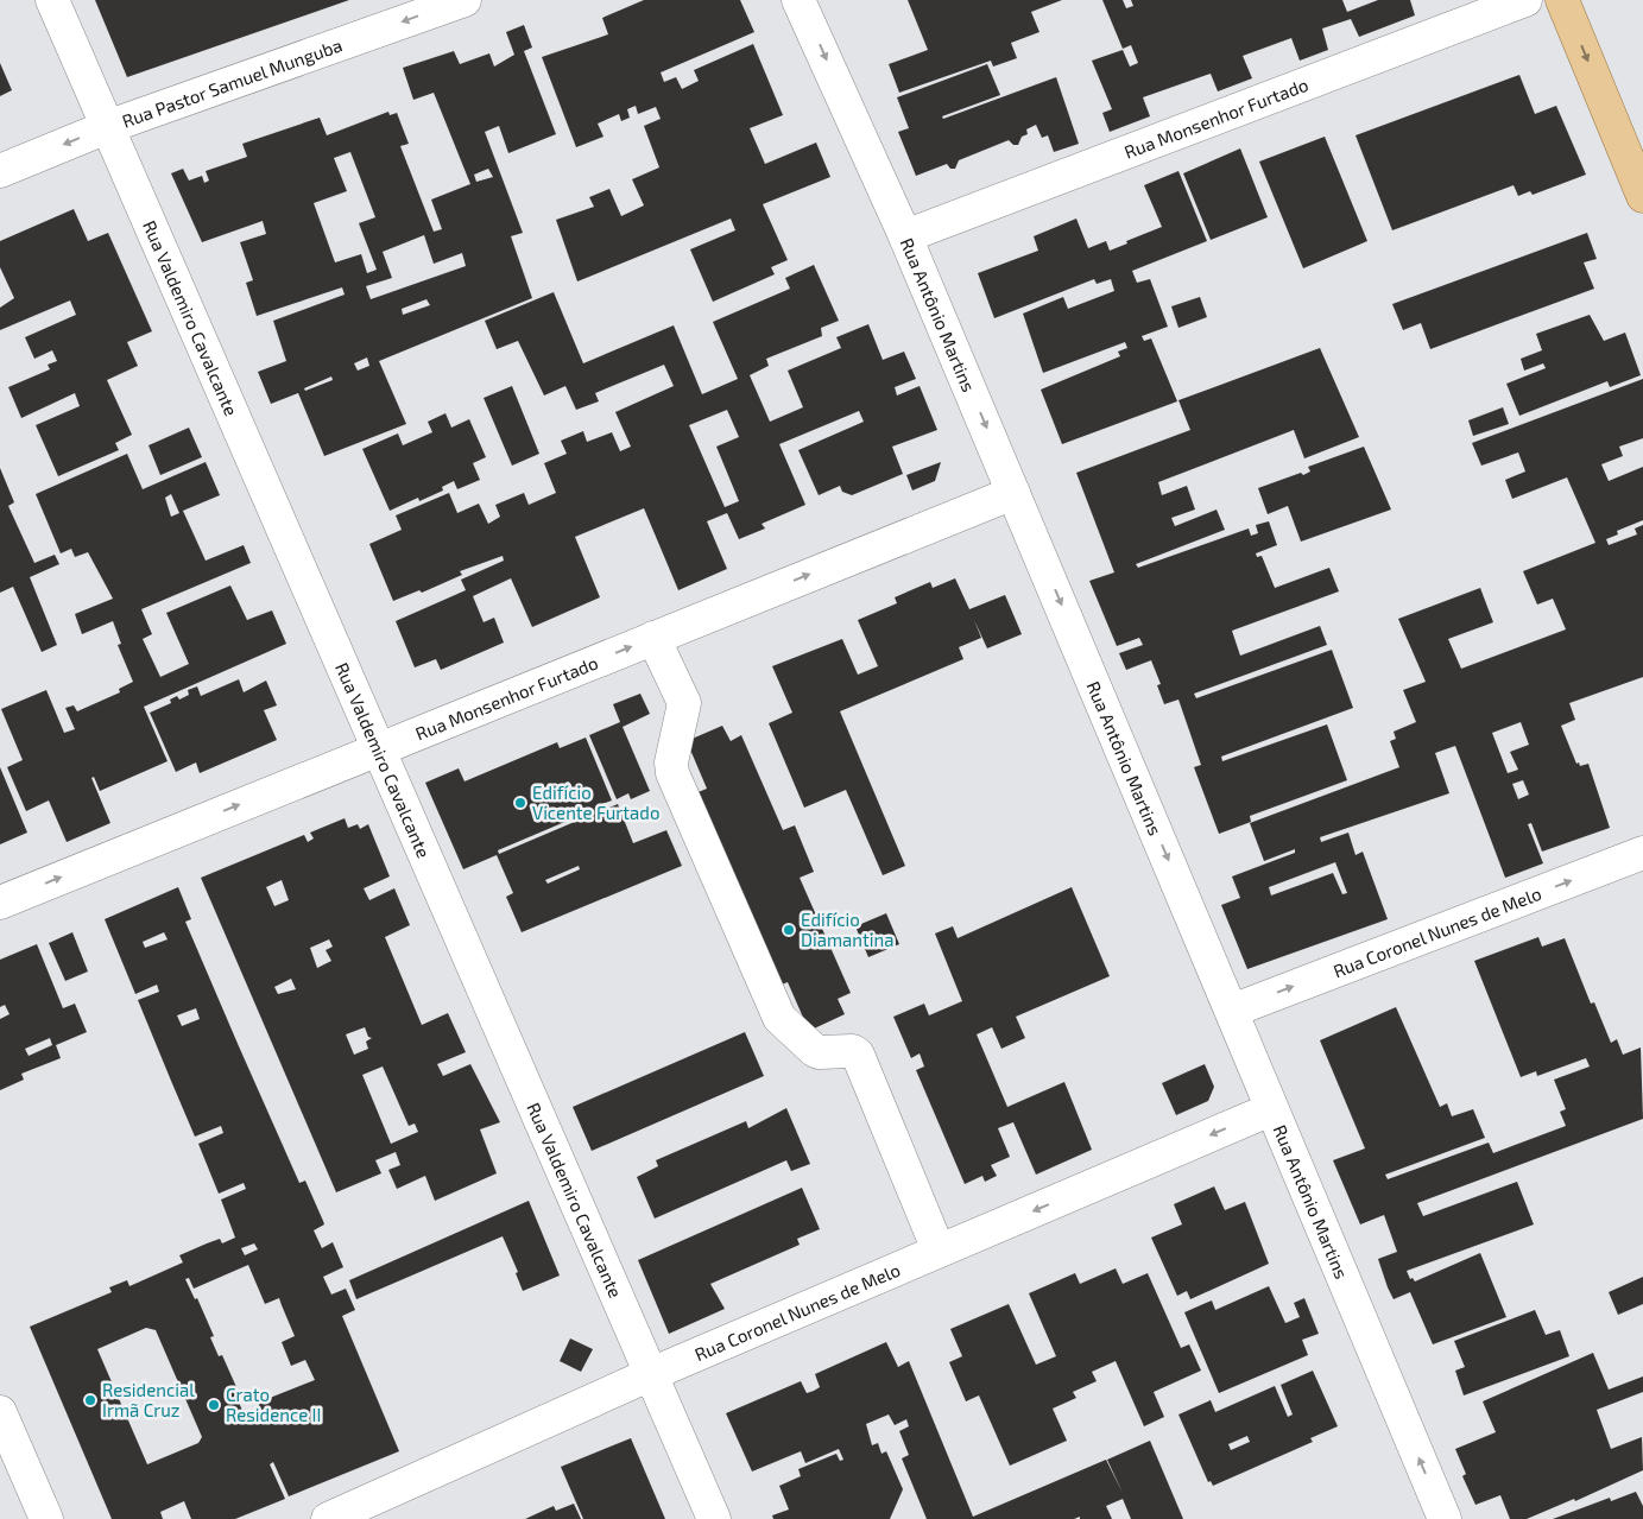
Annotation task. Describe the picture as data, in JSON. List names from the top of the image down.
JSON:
{
  "streets": {
    "street": [
      "Rua Pastor Samuel Munguba",
      "Rua Monsenhor Furtado",
      "Rua Antônio Martins",
      "Rua Valdemiro Cavalcante",
      "Rua Coronel Nunes de Melo"
    ]
  },
  "crossings": [
    ["Rua Pastor Samuel Munguba", "Rua Valdemiro Cavalcante"],
    ["Rua Monsenhor Furtado", "Rua Antônio Martins"],
    ["Rua Monsenhor Furtado", "Rua Valdemiro Cavalcante"],
    ["Rua Antônio Martins", "Rua Coronel Nunes de Melo"],
    ["Rua Valdemiro Cavalcante", "Rua Coronel Nunes de Melo"]
  ],
  "one_way": ["Rua Pastor Samuel Munguba", "Rua Monsenhor Furtado"],
  "places": [
    "Edifício Vicente Furtado",
    "Edifício Diamantina",
    "Residencial Irmã Cruz",
    "Crato Residence II"
  ]
}
